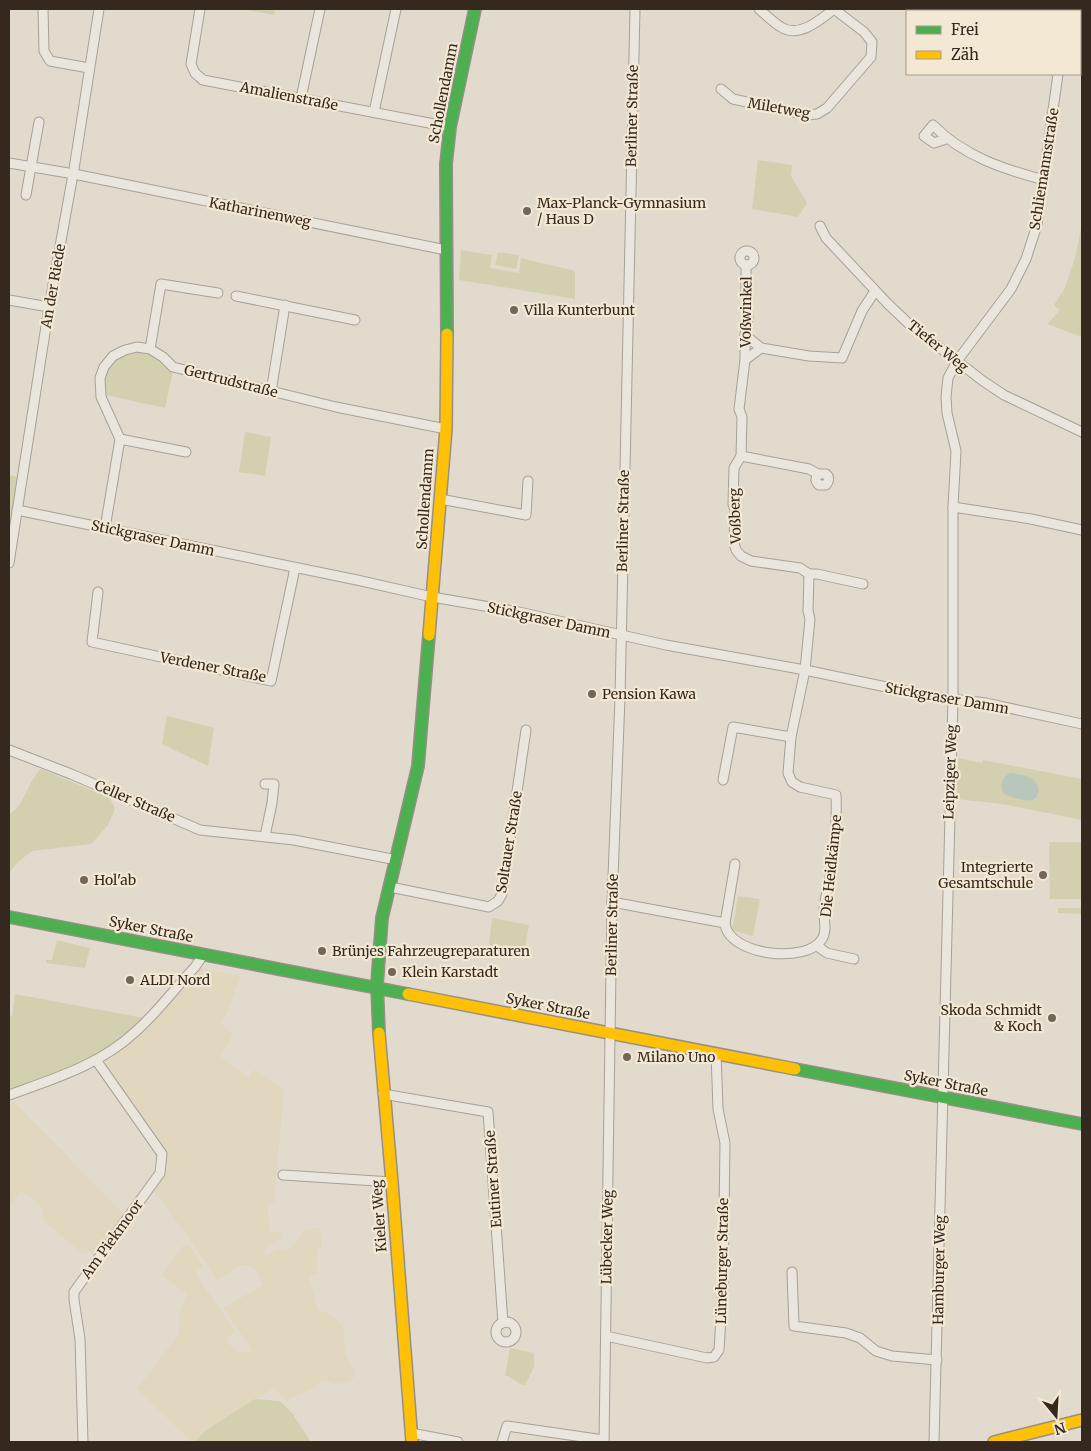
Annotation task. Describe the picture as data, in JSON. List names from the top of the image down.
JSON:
{
  "streets": {
    "street": [
      "Schollendamm",
      "Amalienstraße",
      "Miletweg",
      "Berliner Straße",
      "Schliemannstraße",
      "Katharinenweg",
      "An der Riede",
      "Voßwinkel",
      "Tiefer Weg",
      "Gertrudstraße",
      "Voßberg",
      "Stickgraser Damm",
      "Verdener Straße",
      "Leipziger Weg",
      "Celler Straße",
      "Soltauer Straße",
      "Die Heidkämpe",
      "Syker Straße",
      "Eutiner Straße",
      "Kieler Weg",
      "Lübecker Weg",
      "Am Piekmoor",
      "Lüneburger Straße",
      "Hamburger Weg"
    ]
  },
  "crossings": [
    ["Schollendamm", "Amalienstraße"],
    ["Schollendamm", "Katharinenweg"],
    ["Schollendamm", "Gertrudstraße"],
    ["Schollendamm", "Stickgraser Damm"],
    ["Schollendamm", "Celler Straße"],
    ["Schollendamm", "Soltauer Straße"],
    ["Schollendamm", "Syker Straße"],
    ["Schollendamm", "Kieler Weg"],
    ["Berliner Straße", "Stickgraser Damm"],
    ["Berliner Straße", "Syker Straße"],
    ["Berliner Straße", "Lübecker Weg"],
    ["Schliemannstraße", "Tiefer Weg"],
    ["Schliemannstraße", "Leipziger Weg"],
    ["Katharinenweg", "An der Riede"],
    ["An der Riede", "Stickgraser Damm"],
    ["Voßwinkel", "Voßberg"],
    ["Tiefer Weg", "Leipziger Weg"],
    ["Stickgraser Damm", "Verdener Straße"],
    ["Stickgraser Damm", "Leipziger Weg"],
    ["Stickgraser Damm", "Die Heidkämpe"],
    ["Leipziger Weg", "Syker Straße"],
    ["Leipziger Weg", "Hamburger Weg"],
    ["Syker Straße", "Kieler Weg"],
    ["Syker Straße", "Lübecker Weg"],
    ["Syker Straße", "Lüneburger Straße"],
    ["Syker Straße", "Hamburger Weg"],
    ["Eutiner Straße", "Kieler Weg"],
    ["Lübecker Weg", "Lüneburger Straße"]
  ],
  "places": [
    "Max-Planck-Gymnasium / Haus D",
    "Villa Kunterbunt",
    "Pension Kawa",
    "Integrierte Gesamtschule",
    "Hol'ab",
    "Brünjes Fahrzeugreparaturen",
    "Klein Karstadt",
    "ALDI Nord",
    "Skoda Schmidt & Koch",
    "Milano Uno"
  ],
  "legend": ["Frei", "Zäh"],
  "north": "bottom"
}
